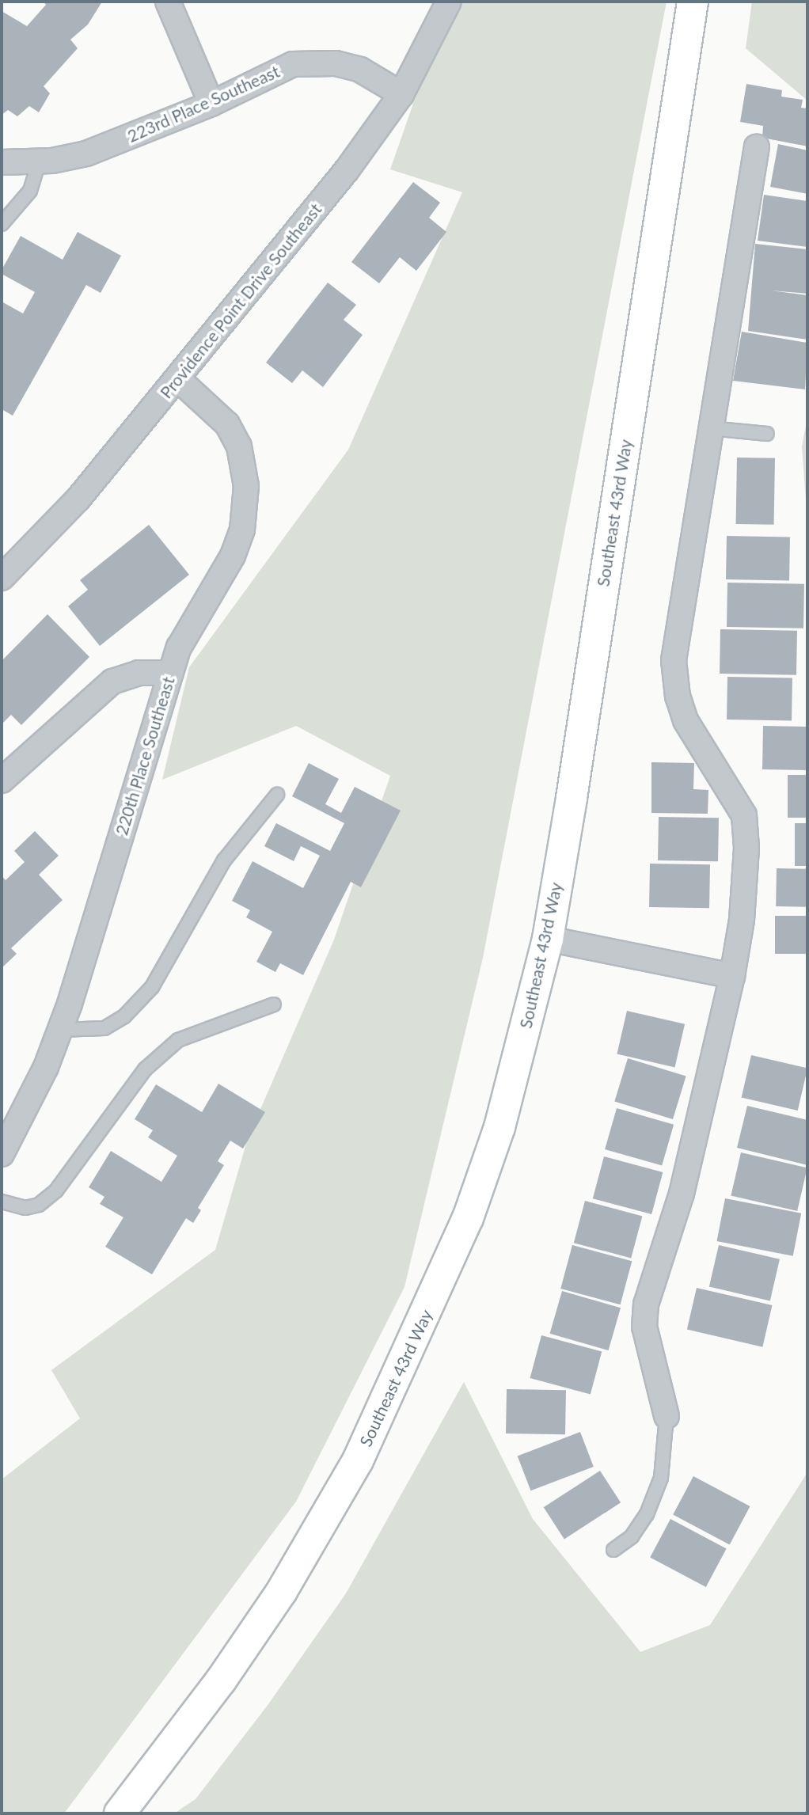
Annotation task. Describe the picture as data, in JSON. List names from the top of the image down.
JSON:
{
  "streets": {
    "main road": ["Southeast 43rd Way"],
    "street": ["223rd Place Southeast", "Providence Point Drive Southeast", "220th Place Southeast"]
  },
  "crossings": [
    ["223rd Place Southeast", "Providence Point Drive Southeast"],
    ["Providence Point Drive Southeast", "220th Place Southeast"]
  ]
}
